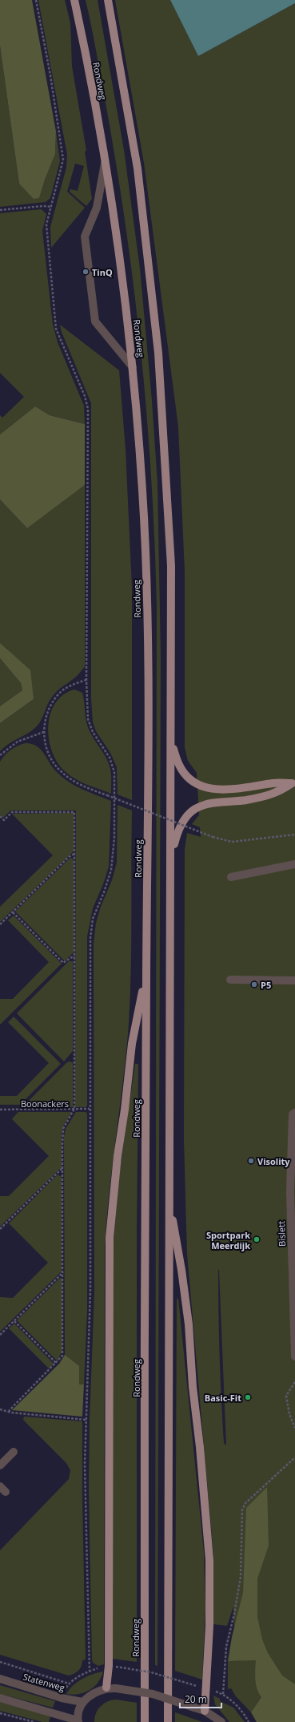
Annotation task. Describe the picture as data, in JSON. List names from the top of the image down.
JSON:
{
  "streets": {
    "main road": ["Rondweg"],
    "street": ["Bislett", "Statenweg"],
    "path": ["Boonackers"]
  },
  "places": [
    "TinQ",
    "P5",
    "Visolity",
    "Sportpark Meerdijk",
    "Basic-Fit"
  ],
  "scale_bar": "20 m"
}
